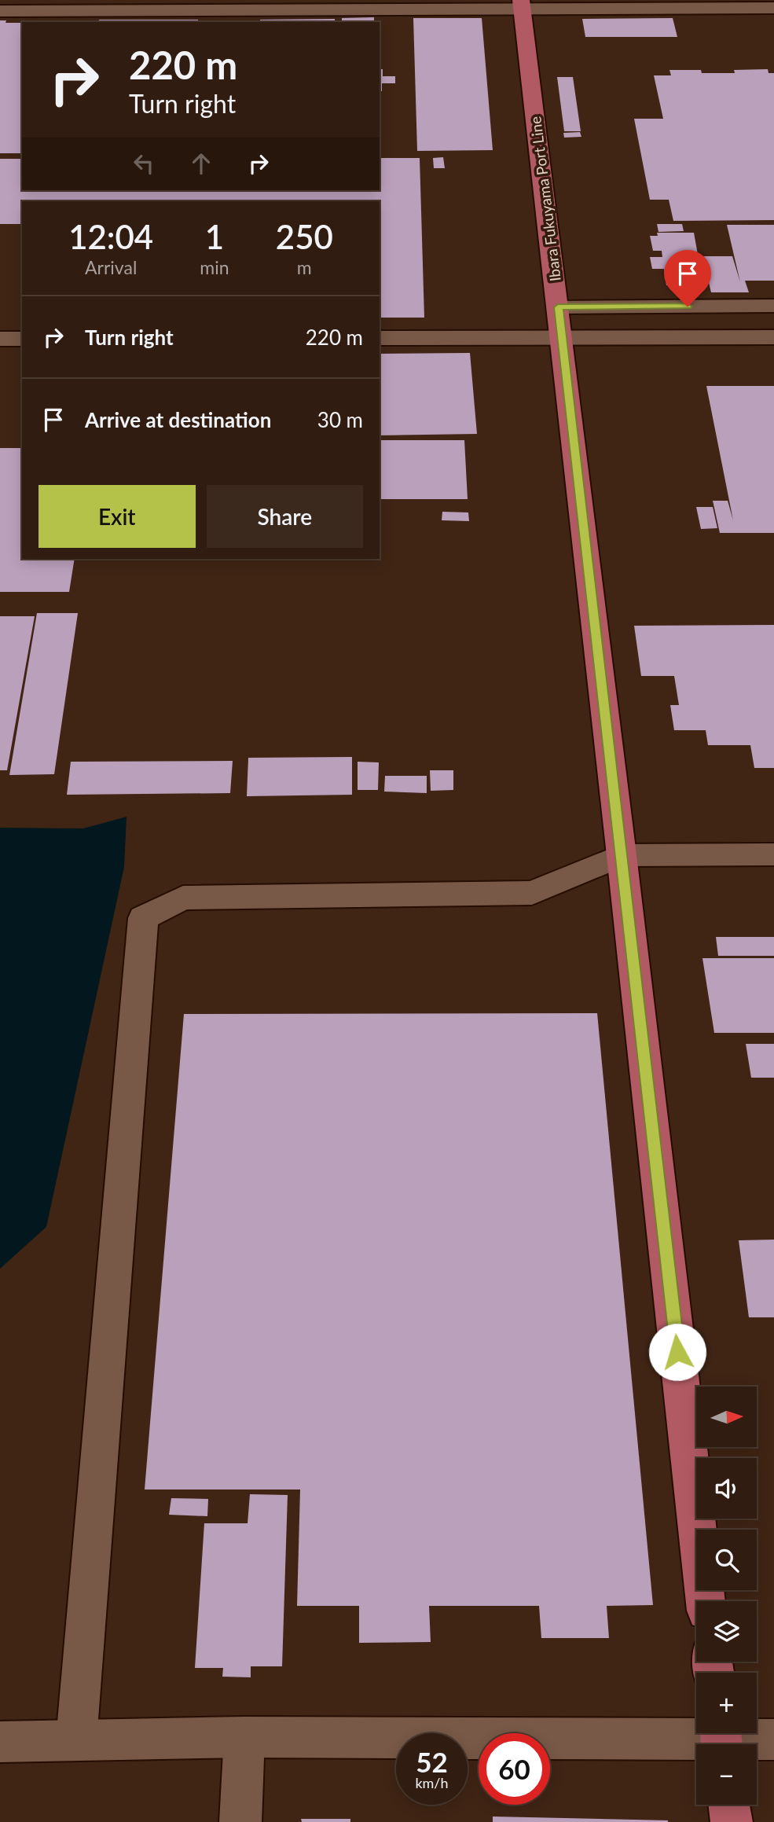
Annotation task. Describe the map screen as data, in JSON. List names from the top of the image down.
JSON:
{
  "streets": {
    "main road": ["Ibara Fukuyama Port Line"]
  },
  "north": "right",
  "page": {
    "turn": ["220 m", "Turn right"],
    "eta": [
      "12:04",
      "Arrival",
      "1",
      "min",
      "250",
      "m"
    ],
    "list": [
      {
        "name": "Turn right",
        "value": "220 m"
      },
      {
        "name": "Arrive at destination",
        "value": "30 m"
      }
    ],
    "buttons": ["Exit", "Share"],
    "map_buttons": ["+", "−"],
    "speed": "52 km/h",
    "limit": "60"
  }
}
